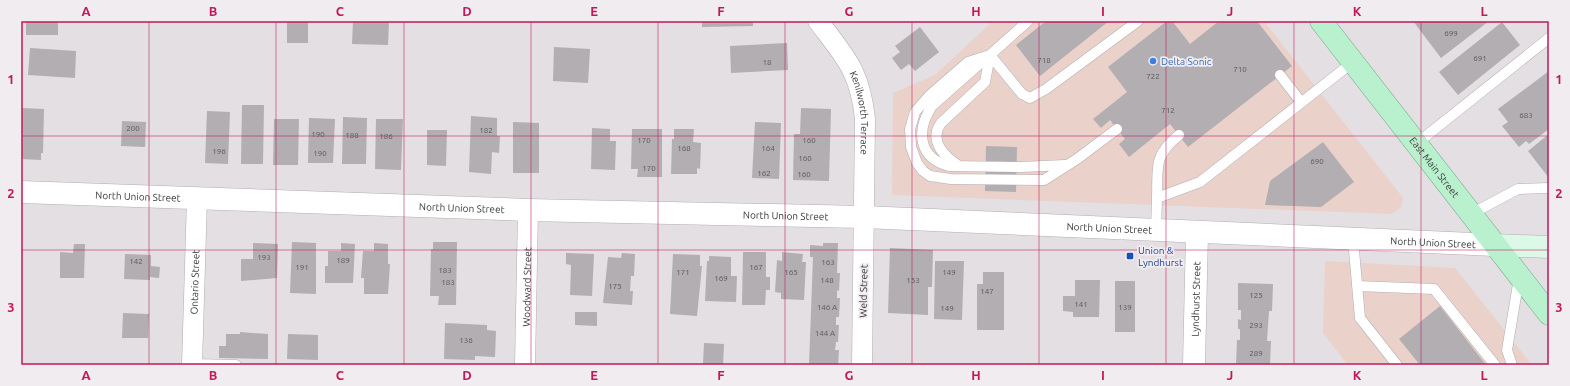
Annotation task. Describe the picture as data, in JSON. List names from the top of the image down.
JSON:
{
  "streets": {
    "main road": ["East Main Street", "North Union Street"],
    "street": [
      "Kenilworth Terrace",
      "Ontario Street",
      "Woodward Street",
      "Weld Street",
      "Lyndhurst Street"
    ]
  },
  "crossings": [
    ["Kenilworth Terrace", "North Union Street"],
    ["Kenilworth Terrace", "Weld Street"],
    ["East Main Street", "North Union Street"],
    ["North Union Street", "Ontario Street"],
    ["North Union Street", "Woodward Street"],
    ["North Union Street", "Weld Street"],
    ["North Union Street", "Lyndhurst Street"]
  ],
  "places": {
    "other": ["Delta Sonic"],
    "transit": ["Union & Lyndhurst"]
  },
  "house_numbers": [
    "699",
    "691",
    "718",
    "18",
    "710",
    "722",
    "712",
    "683",
    "200",
    "182",
    "190",
    "188",
    "186",
    "170",
    "160",
    "168",
    "164",
    "196",
    "190",
    "160",
    "690",
    "170",
    "162",
    "160",
    "193",
    "189",
    "142",
    "163",
    "191",
    "167",
    "183",
    "171",
    "165",
    "149",
    "169",
    "148",
    "153",
    "183",
    "175",
    "147",
    "125",
    "141",
    "146 A",
    "139",
    "149",
    "293",
    "144 A",
    "136",
    "289"
  ],
  "grid": {
    "columns": [
      "A",
      "B",
      "C",
      "D",
      "E",
      "F",
      "G",
      "H",
      "I",
      "J",
      "K",
      "L"
    ],
    "rows": ["1", "2", "3"]
  }
}
